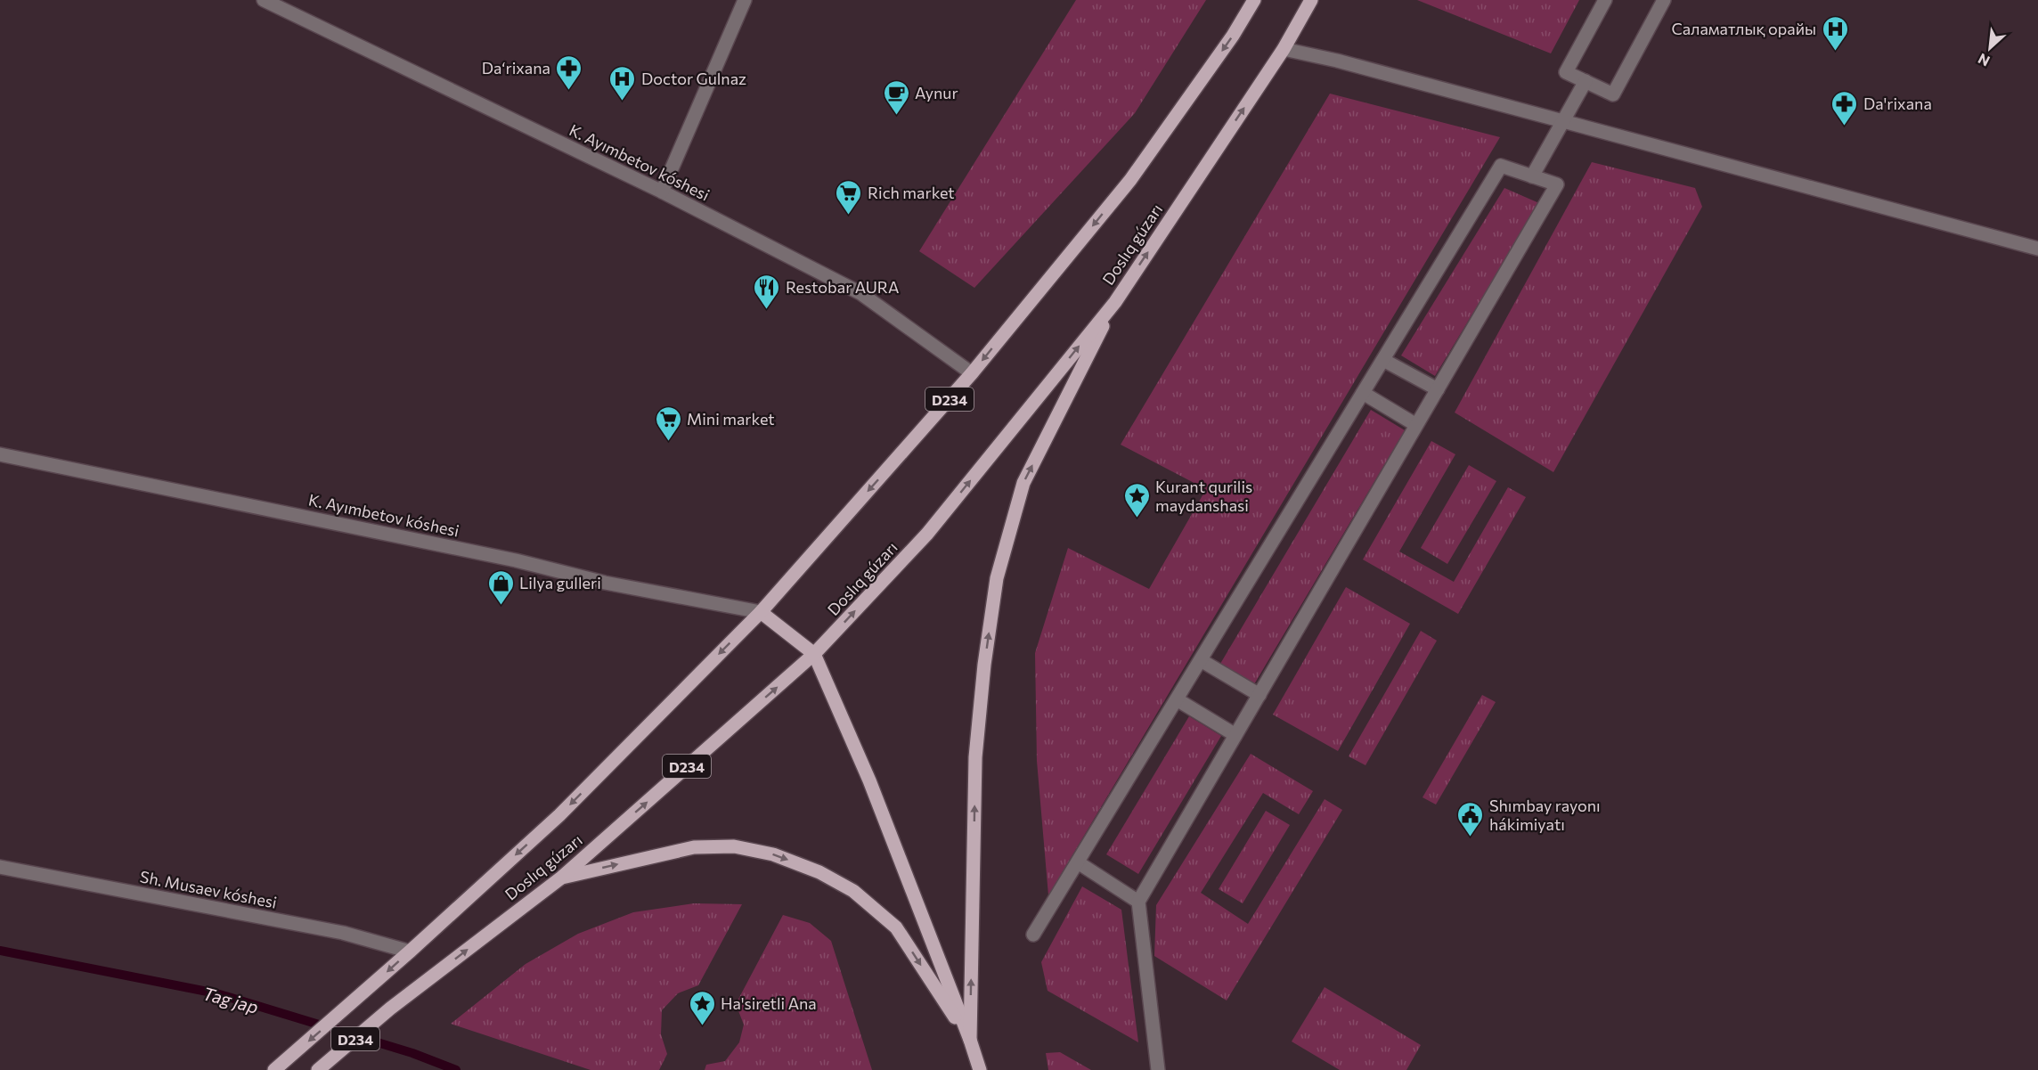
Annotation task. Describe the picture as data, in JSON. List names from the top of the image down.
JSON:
{
  "streets": {
    "main road": ["Doslıq gúzarı", "D234"],
    "street": ["K. Ayımbetov kóshesi", "Sh. Musaev kóshesi"]
  },
  "crossings": [
    ["K. Ayımbetov kóshesi", "Doslıq gúzarı"],
    ["Doslıq gúzarı", "Sh. Musaev kóshesi"]
  ],
  "water": ["Tag jap"],
  "places": {
    "hospital": ["Саламатлық орайы", "Doctor Gulnaz"],
    "pharmacy": ["Daʻrixana", "Da'rixana"],
    "cafe": ["Aynur"],
    "supermarket": ["Rich market", "Mini market"],
    "restaurant": ["Restobar AURA"],
    "place": ["Kurant qurilis maydanshasi", "Ha'siretli Ana"],
    "shop": ["Lilya gulleri"],
    "public building": ["Shımbay rayonı hákimiyatı"]
  },
  "north": "bottom left"
}
